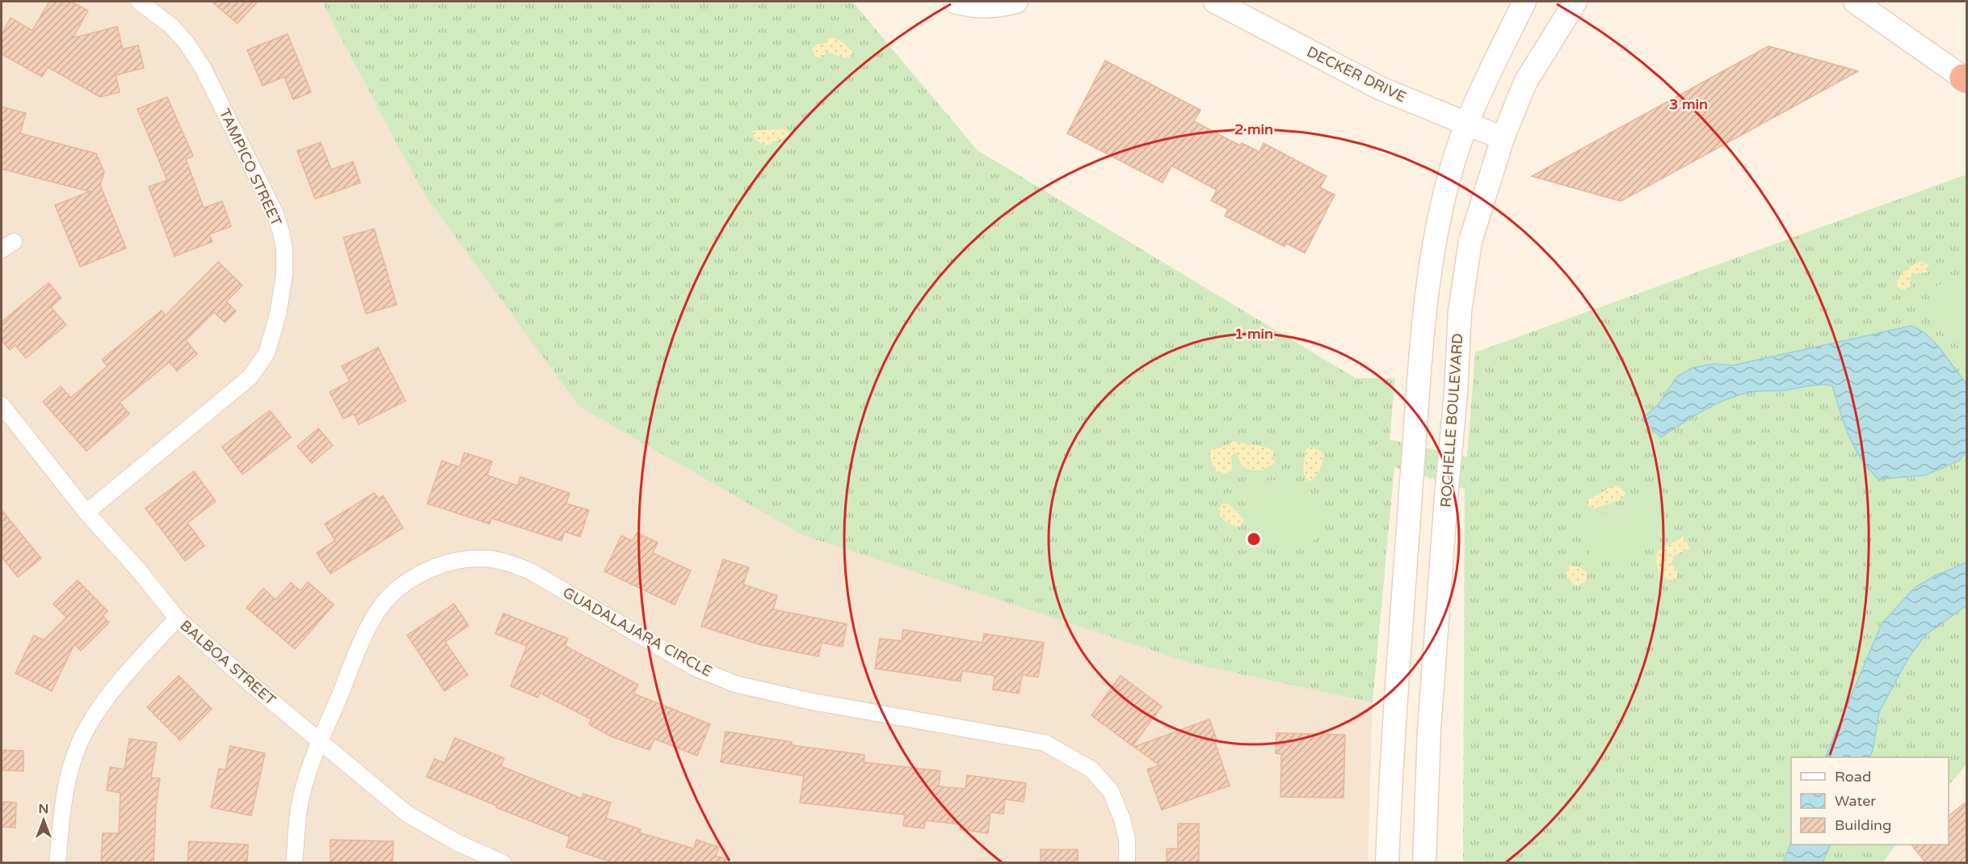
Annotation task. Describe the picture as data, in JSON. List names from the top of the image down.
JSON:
{
  "streets": {
    "main road": ["DECKER DRIVE", "ROCHELLE BOULEVARD"],
    "street": ["TAMPICO STREET", "GUADALAJARA CIRCLE", "BALBOA STREET"]
  },
  "crossings": [
    ["DECKER DRIVE", "ROCHELLE BOULEVARD"],
    ["TAMPICO STREET", "BALBOA STREET"],
    ["GUADALAJARA CIRCLE", "BALBOA STREET"]
  ],
  "legend": ["Road", "Water", "Building"],
  "north": "top",
  "rings": ["3 min", "2 min", "1 min"]
}
